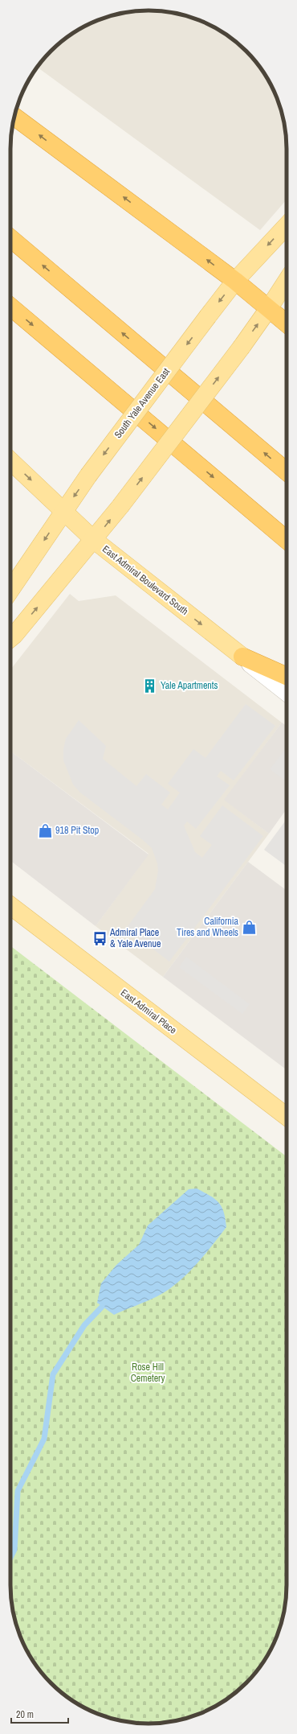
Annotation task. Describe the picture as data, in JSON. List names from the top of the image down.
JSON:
{
  "streets": {
    "main road": ["South Yale Avenue East", "East Admiral Boulevard South", "East Admiral Place"]
  },
  "crossings": [
    ["South Yale Avenue East", "East Admiral Boulevard South"]
  ],
  "one_way": ["East Admiral Boulevard South"],
  "parks": ["Rose Hill Cemetery"],
  "places": {
    "building": ["Yale Apartments"],
    "shop": ["918 Pit Stop", "California Tires and Wheels"],
    "bus stop": ["Admiral Place & Yale Avenue"]
  },
  "scale_bar": "20 m"
}
